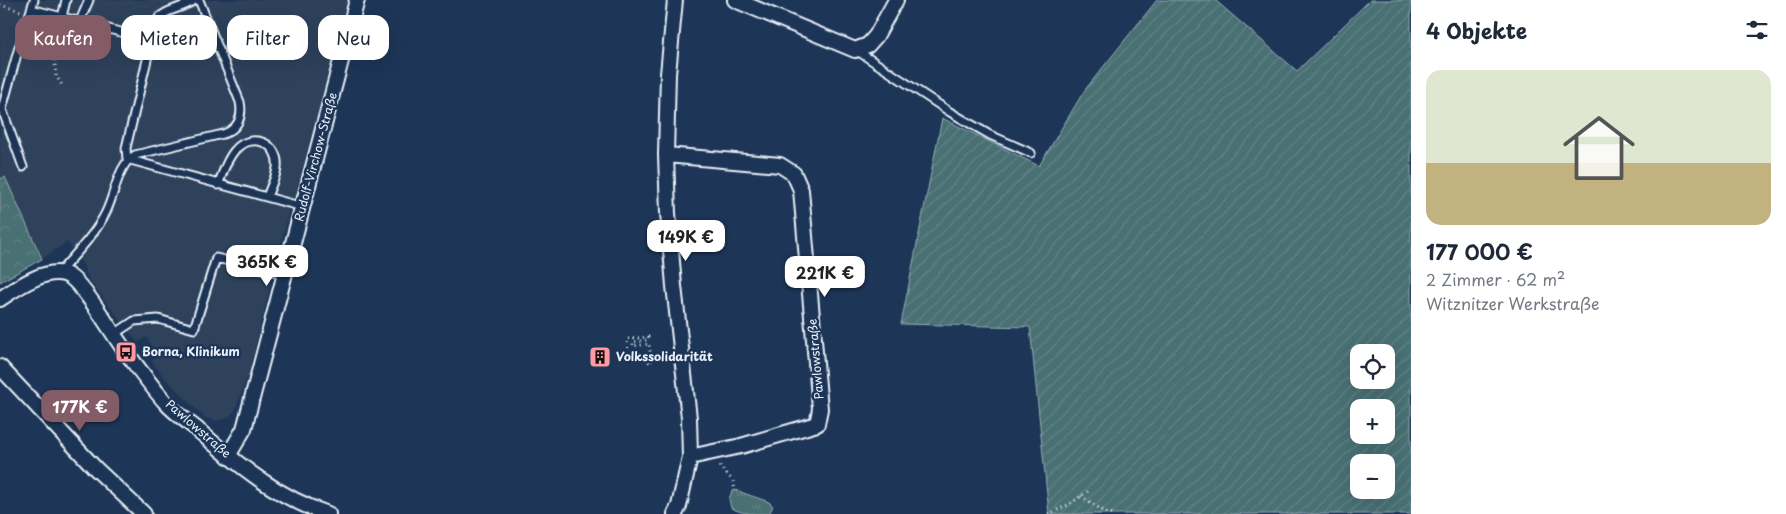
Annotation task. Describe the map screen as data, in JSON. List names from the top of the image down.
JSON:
{
  "streets": {
    "street": ["Rudolf-Virchow-Straße", "Pawlowstraße"]
  },
  "crossings": [
    ["Rudolf-Virchow-Straße", "Pawlowstraße"]
  ],
  "places": {
    "bus stop": ["Borna, Klinikum"],
    "building": ["Volkssolidarität"]
  },
  "page": {
    "heading": "4 Objekte",
    "chip": [
      "Kaufen",
      "Mieten",
      "Filter",
      "Neu"
    ],
    "list": [
      {
        "name": "177 000 €",
        "note": "2 Zimmer · 62 m² · Witznitzer Werkstraße"
      }
    ],
    "price": [
      "149K €",
      "365K €",
      "221K €",
      "177K €"
    ],
    "map_buttons": ["+", "−"]
  }
}
